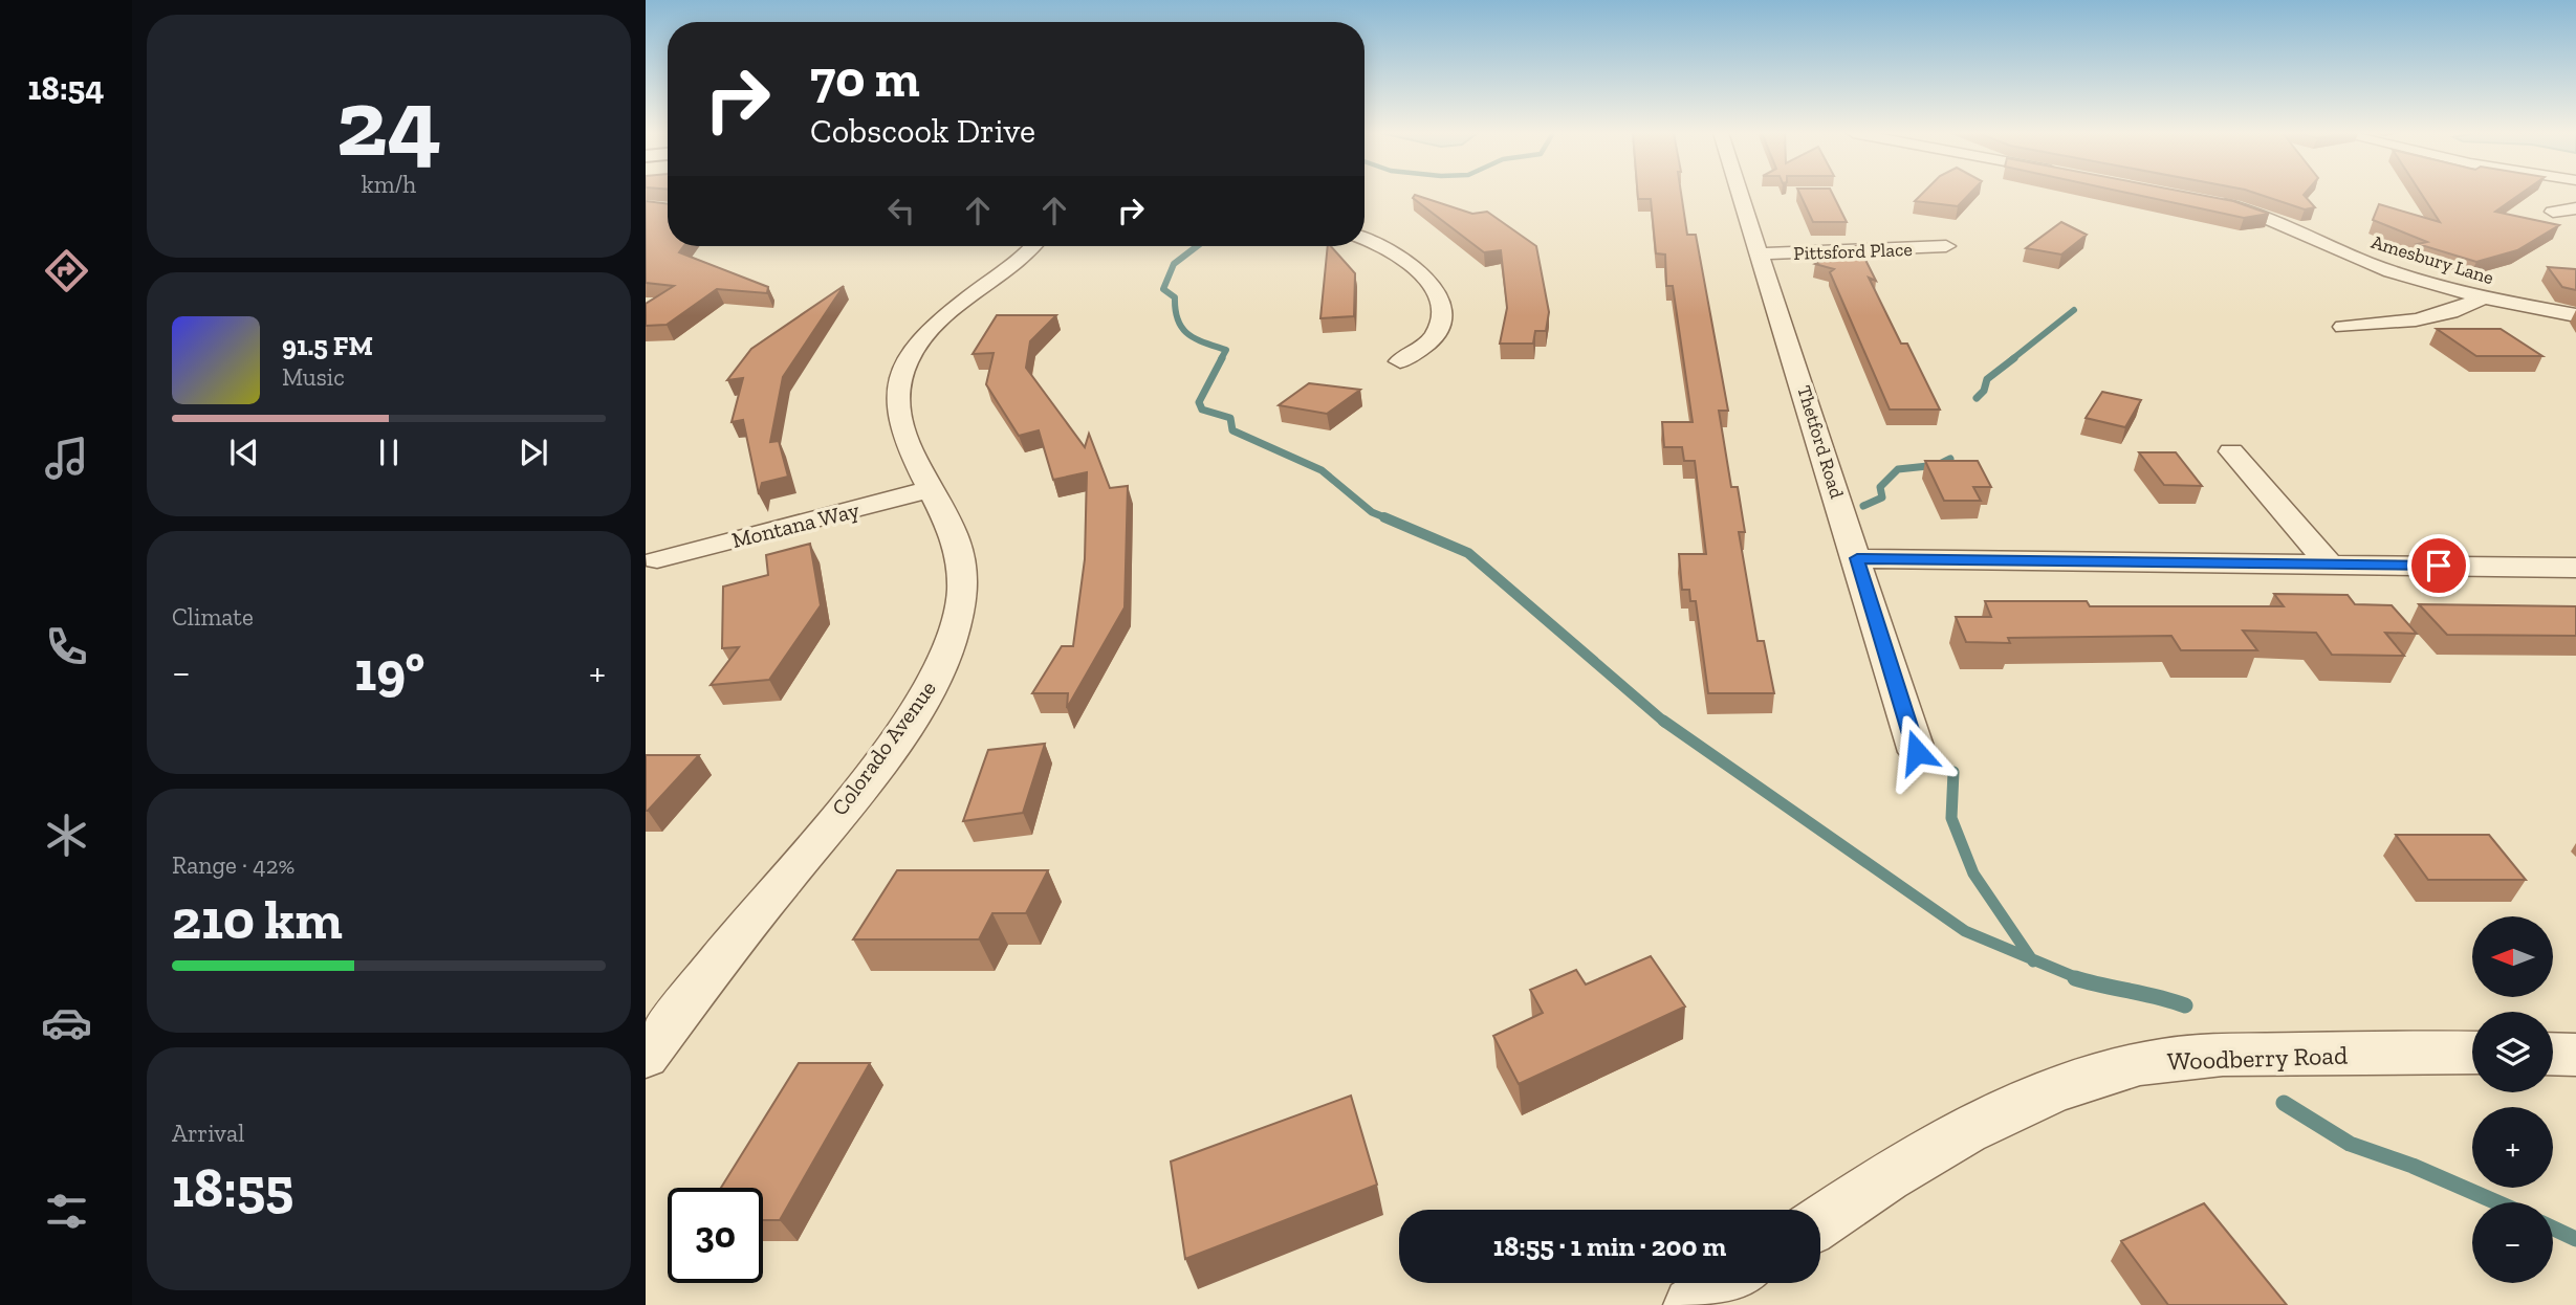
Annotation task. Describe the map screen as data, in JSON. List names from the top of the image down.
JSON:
{
  "streets": {
    "street": [
      "Pittsford Place",
      "Amesbury Lane",
      "Thetford Road",
      "Montana Way",
      "Colorado Avenue",
      "Woodberry Road"
    ]
  },
  "crossings": [
    ["Pittsford Place", "Thetford Road"],
    ["Montana Way", "Colorado Avenue"]
  ],
  "north": "left",
  "page": {
    "tabs": "18:54",
    "tile": [
      ["24", "km/h"],
      "Climate",
      ["Range · 42%", "210 km"],
      ["Arrival", "18:55"]
    ],
    "turn": ["70 m", "Cobscook Drive"],
    "song": ["91.5 FM", "Music"],
    "heat": ["−", "19°", "+"],
    "map_buttons": ["+", "−"],
    "limit": "30",
    "trip": "18:55 · 1 min · 200 m"
  }
}
